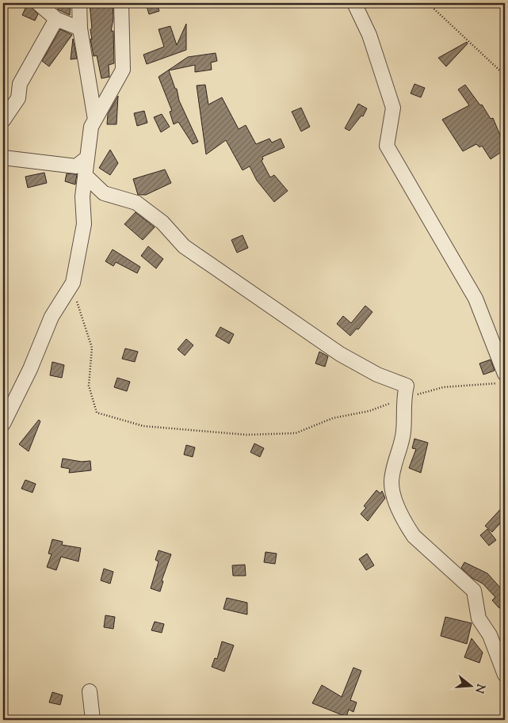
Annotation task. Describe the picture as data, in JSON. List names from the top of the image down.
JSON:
{
  "north": "right"
}
